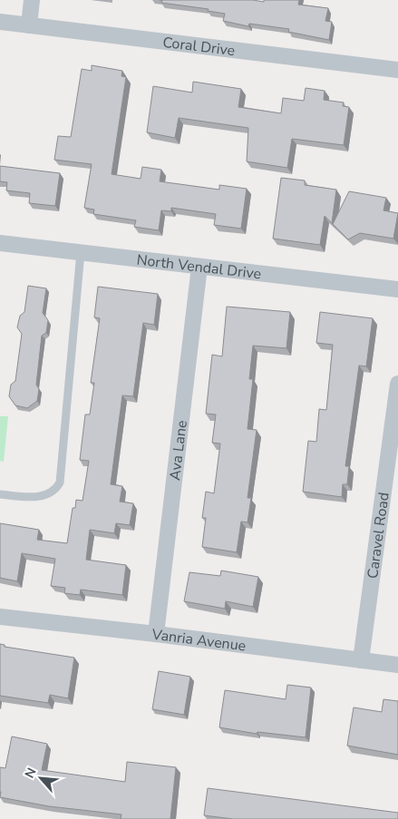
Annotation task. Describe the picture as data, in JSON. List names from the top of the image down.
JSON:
{
  "streets": {
    "street": [
      "Coral Drive",
      "North Vendal Drive",
      "Ava Lane",
      "Caravel Road",
      "Vanria Avenue"
    ]
  },
  "crossings": [
    ["North Vendal Drive", "Ava Lane"],
    ["Ava Lane", "Vanria Avenue"],
    ["Caravel Road", "Vanria Avenue"]
  ],
  "north": "top left"
}
